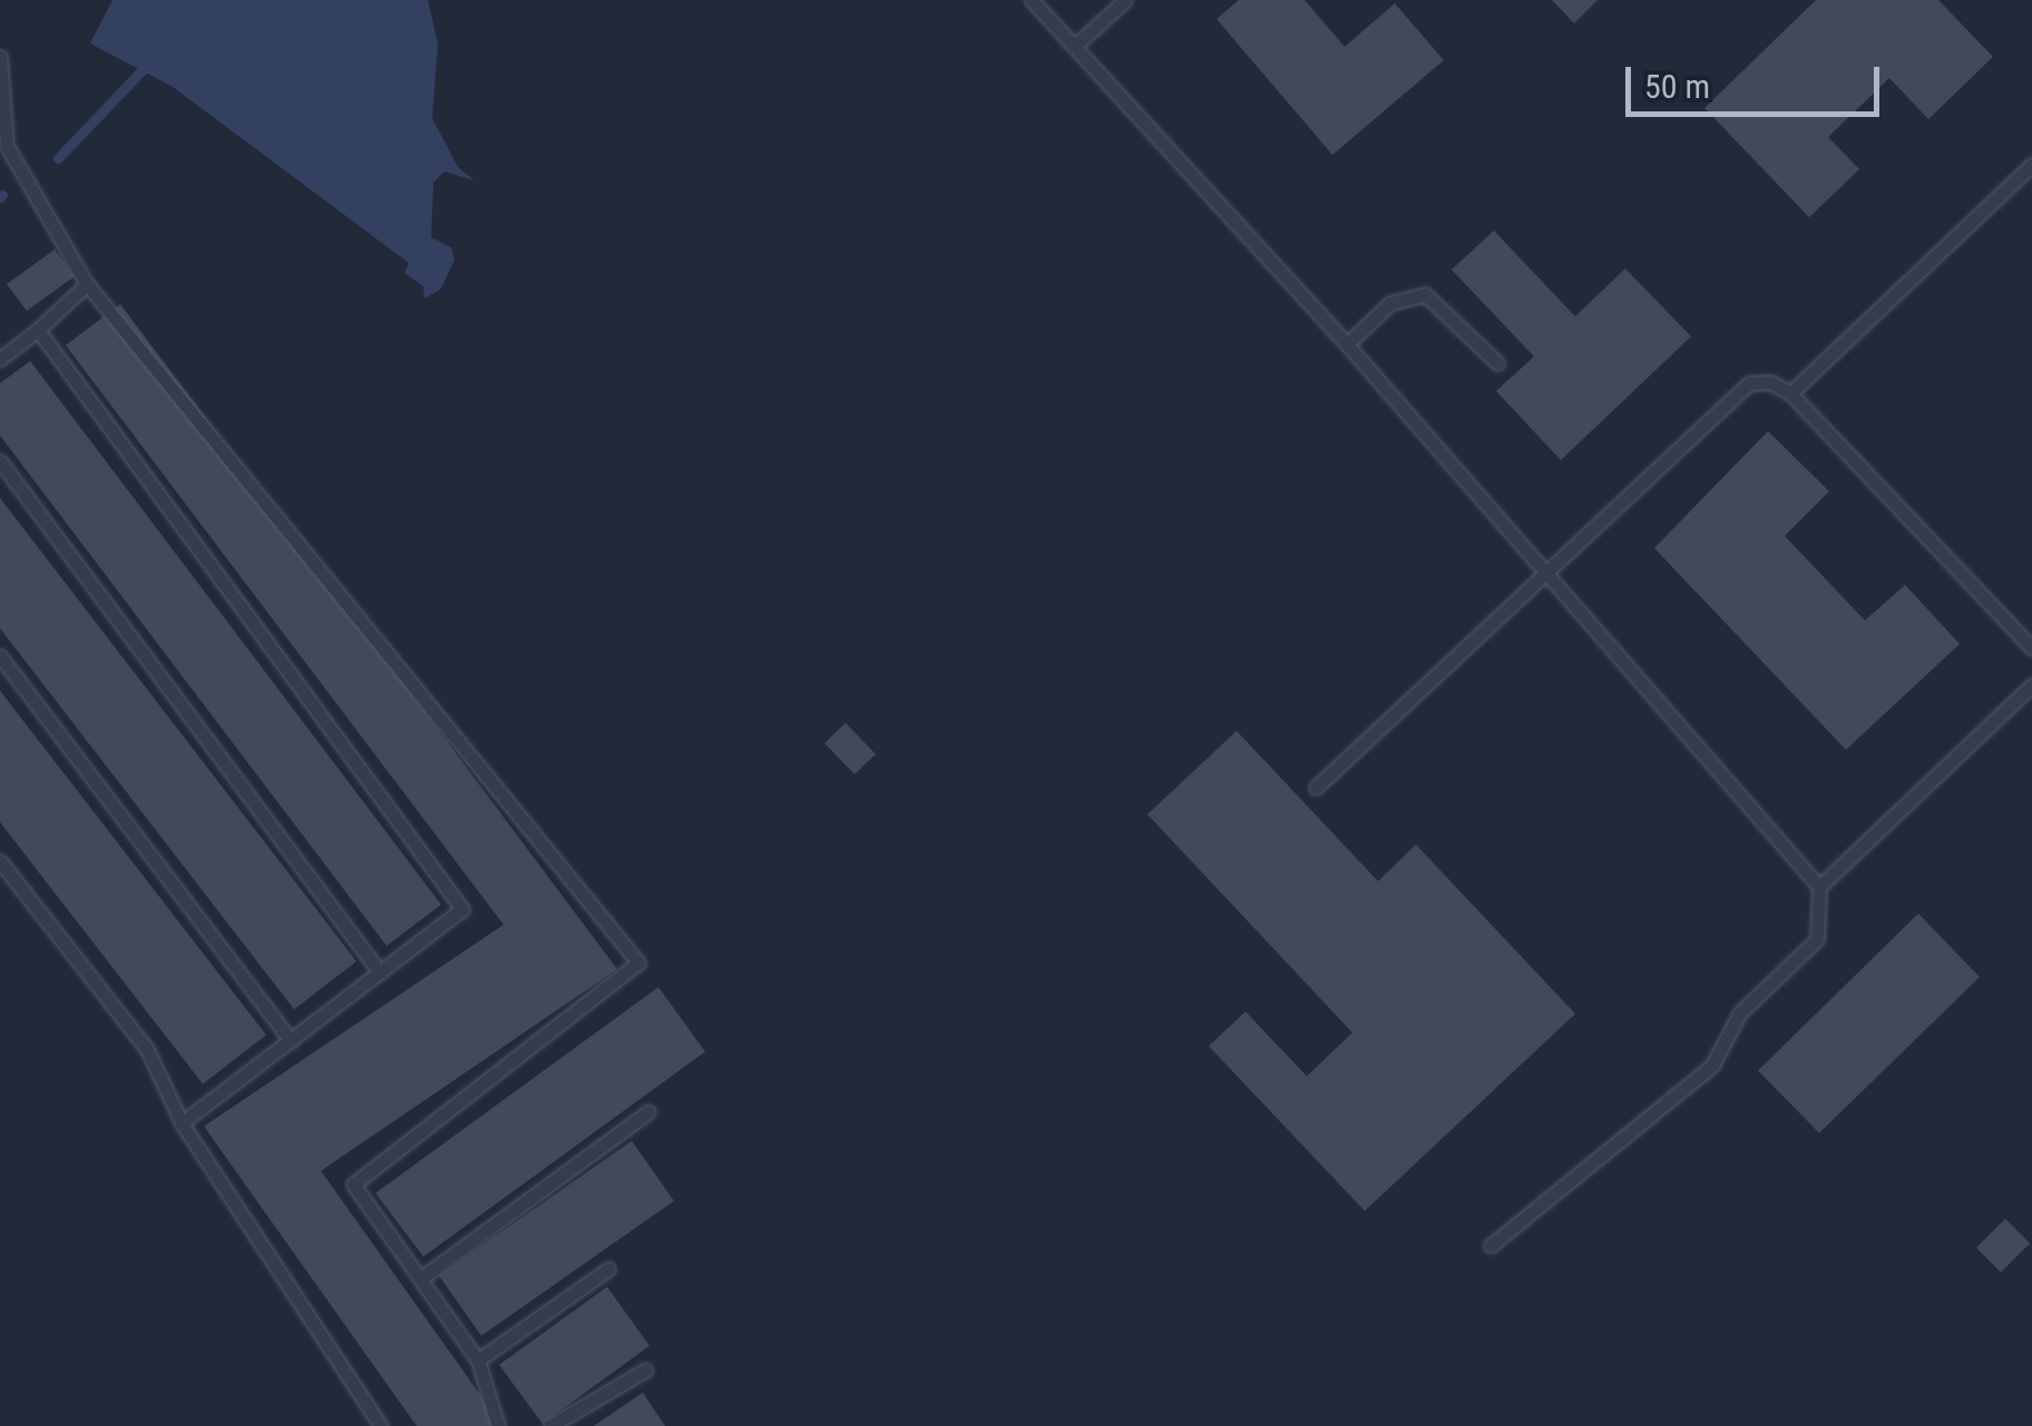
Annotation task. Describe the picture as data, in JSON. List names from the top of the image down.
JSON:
{
  "scale_bar": "50 m"
}
